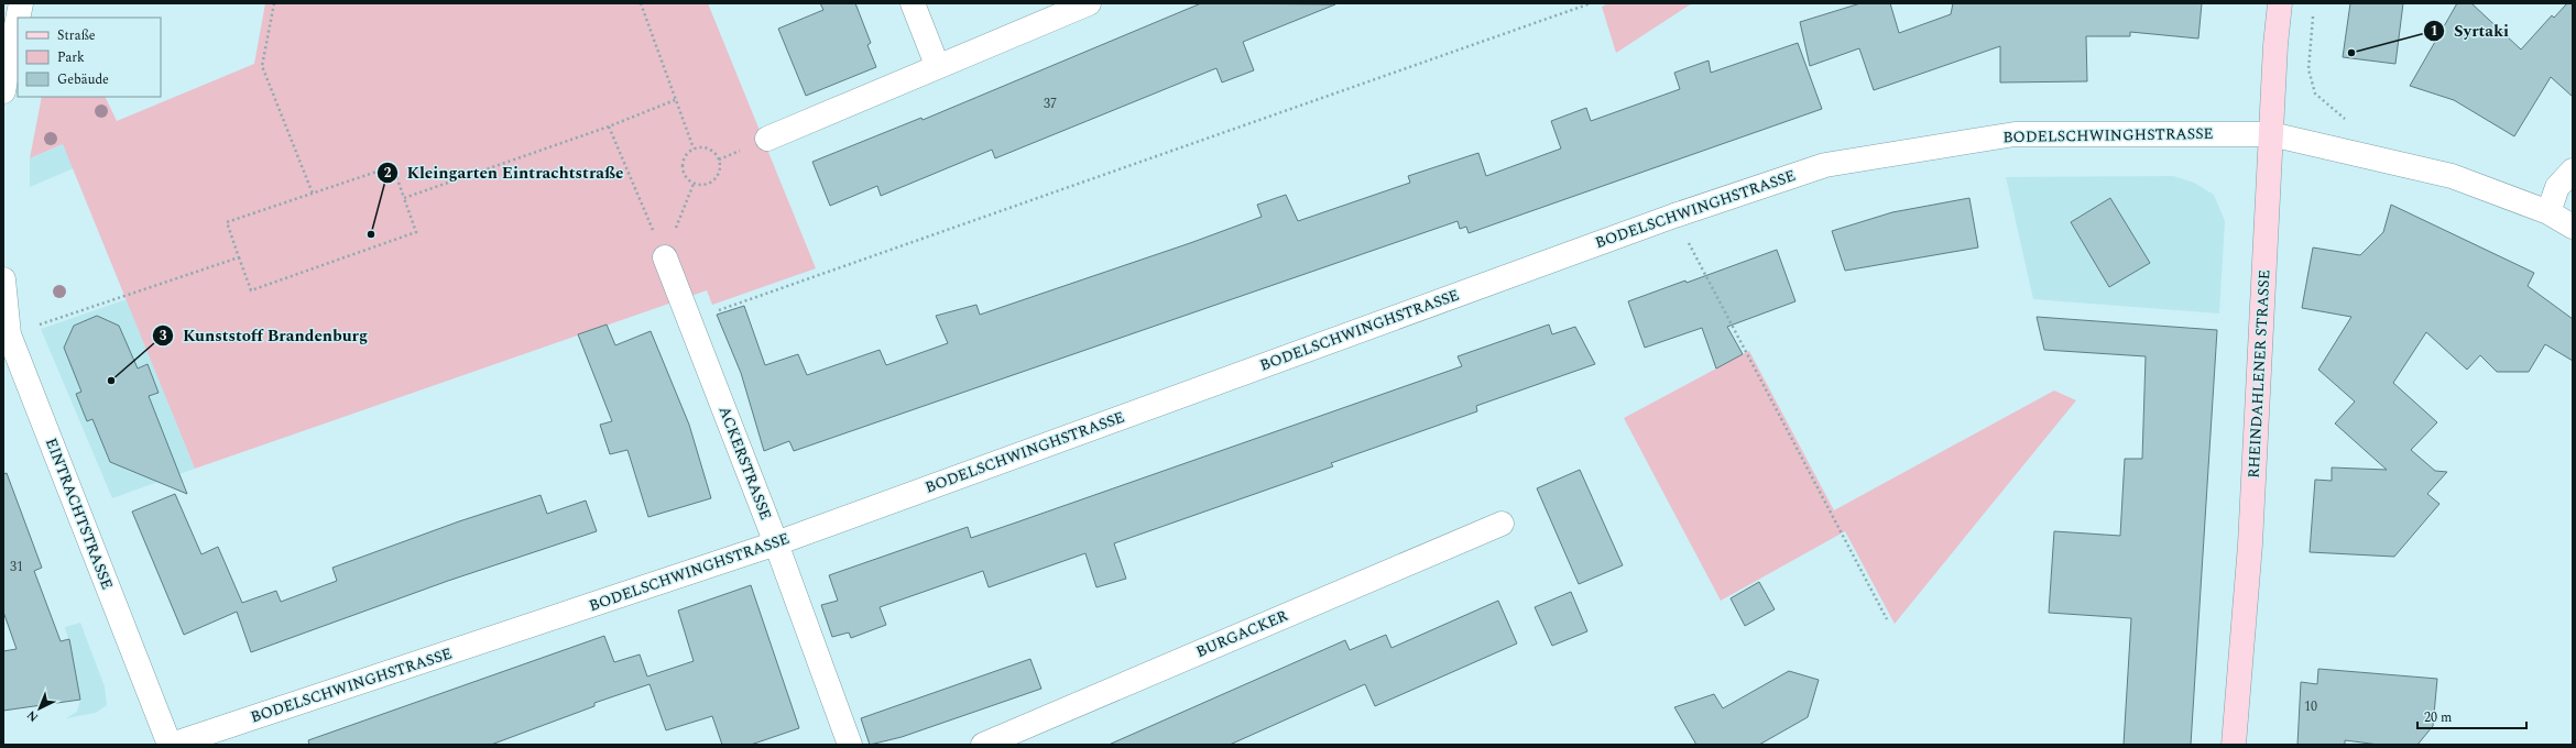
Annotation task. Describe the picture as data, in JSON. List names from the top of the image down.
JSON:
{
  "streets": {
    "main road": ["RHEINDAHLENER STRASSE"],
    "street": [
      "BODELSCHWINGHSTRASSE",
      "ACKERSTRASSE",
      "EINTRACHTSTRASSE",
      "BURGACKER"
    ]
  },
  "crossings": [
    ["BODELSCHWINGHSTRASSE", "RHEINDAHLENER STRASSE"],
    ["BODELSCHWINGHSTRASSE", "ACKERSTRASSE"],
    ["BODELSCHWINGHSTRASSE", "EINTRACHTSTRASSE"]
  ],
  "places": ["Syrtaki", "Kleingarten Eintrachtstraße", "Kunststoff Brandenburg"],
  "house_numbers": ["37", "31", "10"],
  "legend": ["Straße", "Park", "Gebäude"],
  "scale_bar": "20 m",
  "north": "bottom left"
}
